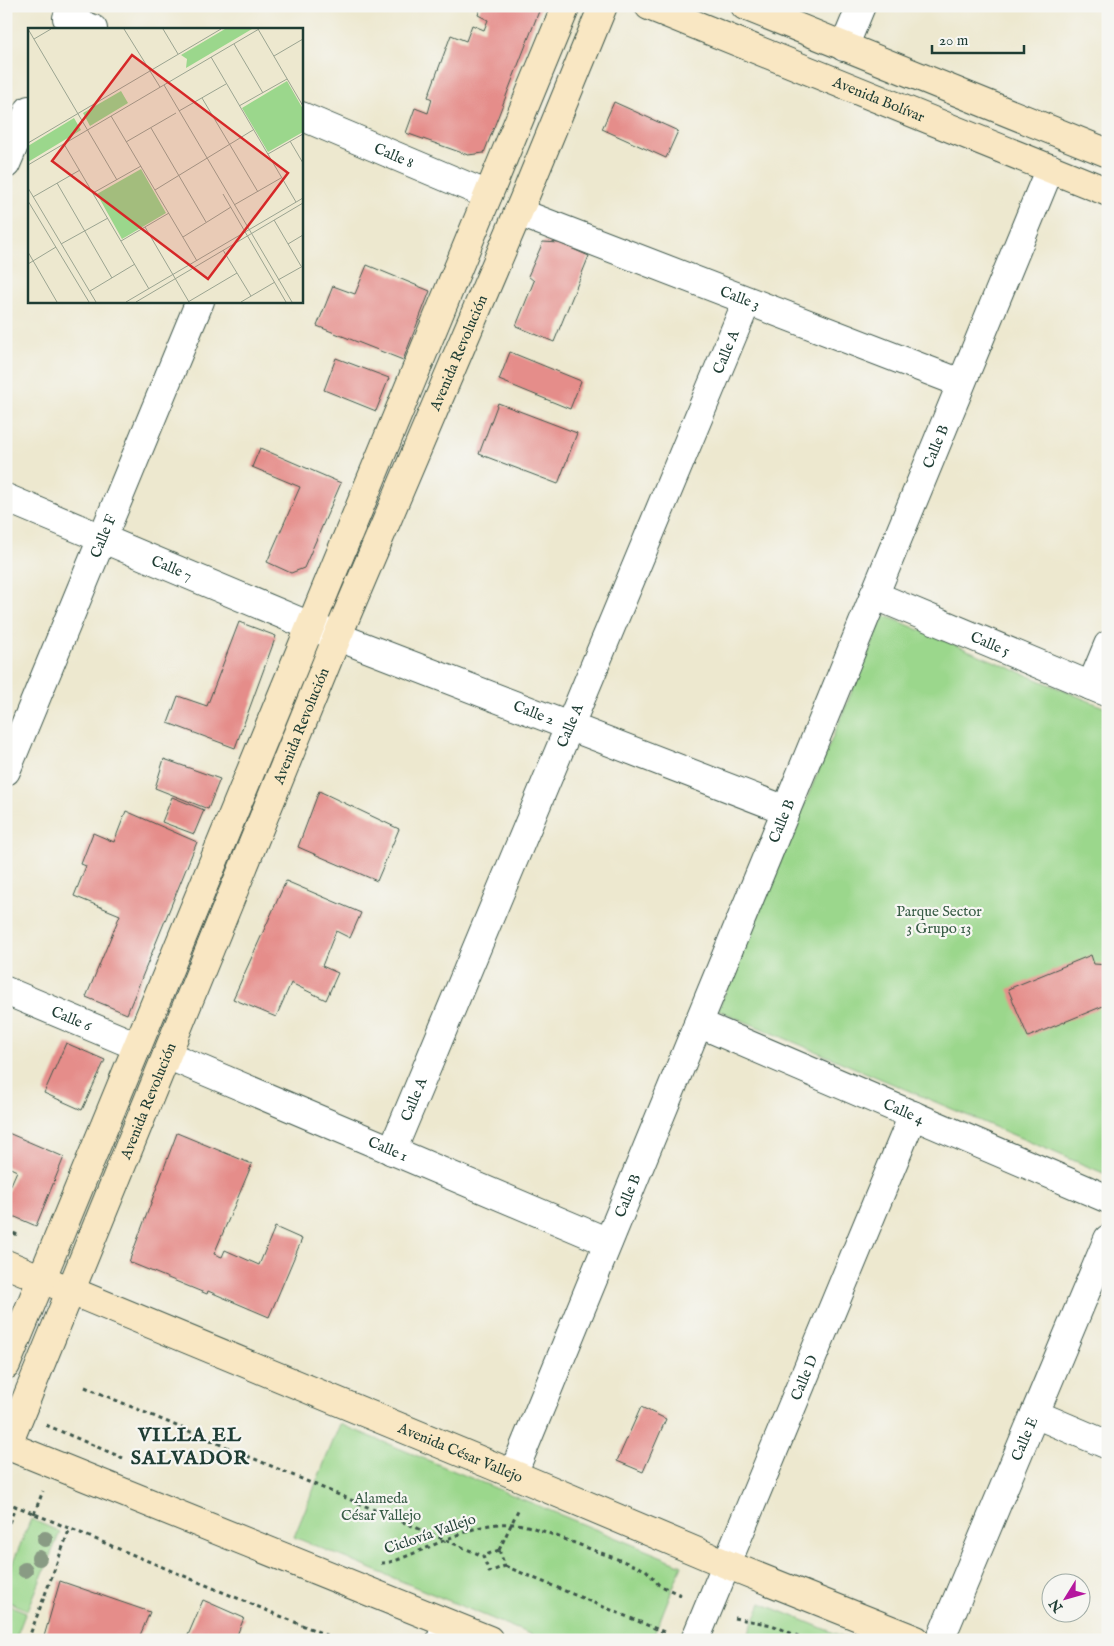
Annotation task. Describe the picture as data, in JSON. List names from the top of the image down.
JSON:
{
  "streets": {
    "street": [
      "Avenida Bolívar",
      "Calle 8",
      "Calle 3",
      "Calle A",
      "Avenida Revolución",
      "Calle B",
      "Calle F",
      "Calle 7",
      "Calle 5",
      "Calle 2",
      "Calle 6",
      "Calle 4",
      "Calle 1",
      "Calle D",
      "Calle E",
      "Avenida César Vallejo"
    ],
    "path": ["Ciclovía Vallejo"]
  },
  "crossings": [
    ["Avenida Bolívar", "Calle B"],
    ["Calle 8", "Avenida Revolución"],
    ["Calle 3", "Calle A"],
    ["Calle 3", "Avenida Revolución"],
    ["Calle 3", "Calle B"],
    ["Calle A", "Calle 2"],
    ["Calle A", "Calle 1"],
    ["Avenida Revolución", "Calle 7"],
    ["Avenida Revolución", "Calle 2"],
    ["Avenida Revolución", "Calle 6"],
    ["Avenida Revolución", "Calle 1"],
    ["Avenida Revolución", "Avenida César Vallejo"],
    ["Calle B", "Calle 5"],
    ["Calle B", "Calle 2"],
    ["Calle B", "Calle 4"],
    ["Calle B", "Calle 1"],
    ["Calle B", "Avenida César Vallejo"],
    ["Calle F", "Calle 7"],
    ["Calle 7", "Calle 2"],
    ["Calle 4", "Calle D"],
    ["Calle D", "Avenida César Vallejo"],
    ["Calle D", "Ciclovía Vallejo"]
  ],
  "districts": ["VILLA EL SALVADOR"],
  "parks": ["Parque Sector 3 Grupo 13", "Alameda César Vallejo"],
  "scale_bar": "20 m",
  "north": "bottom left"
}
